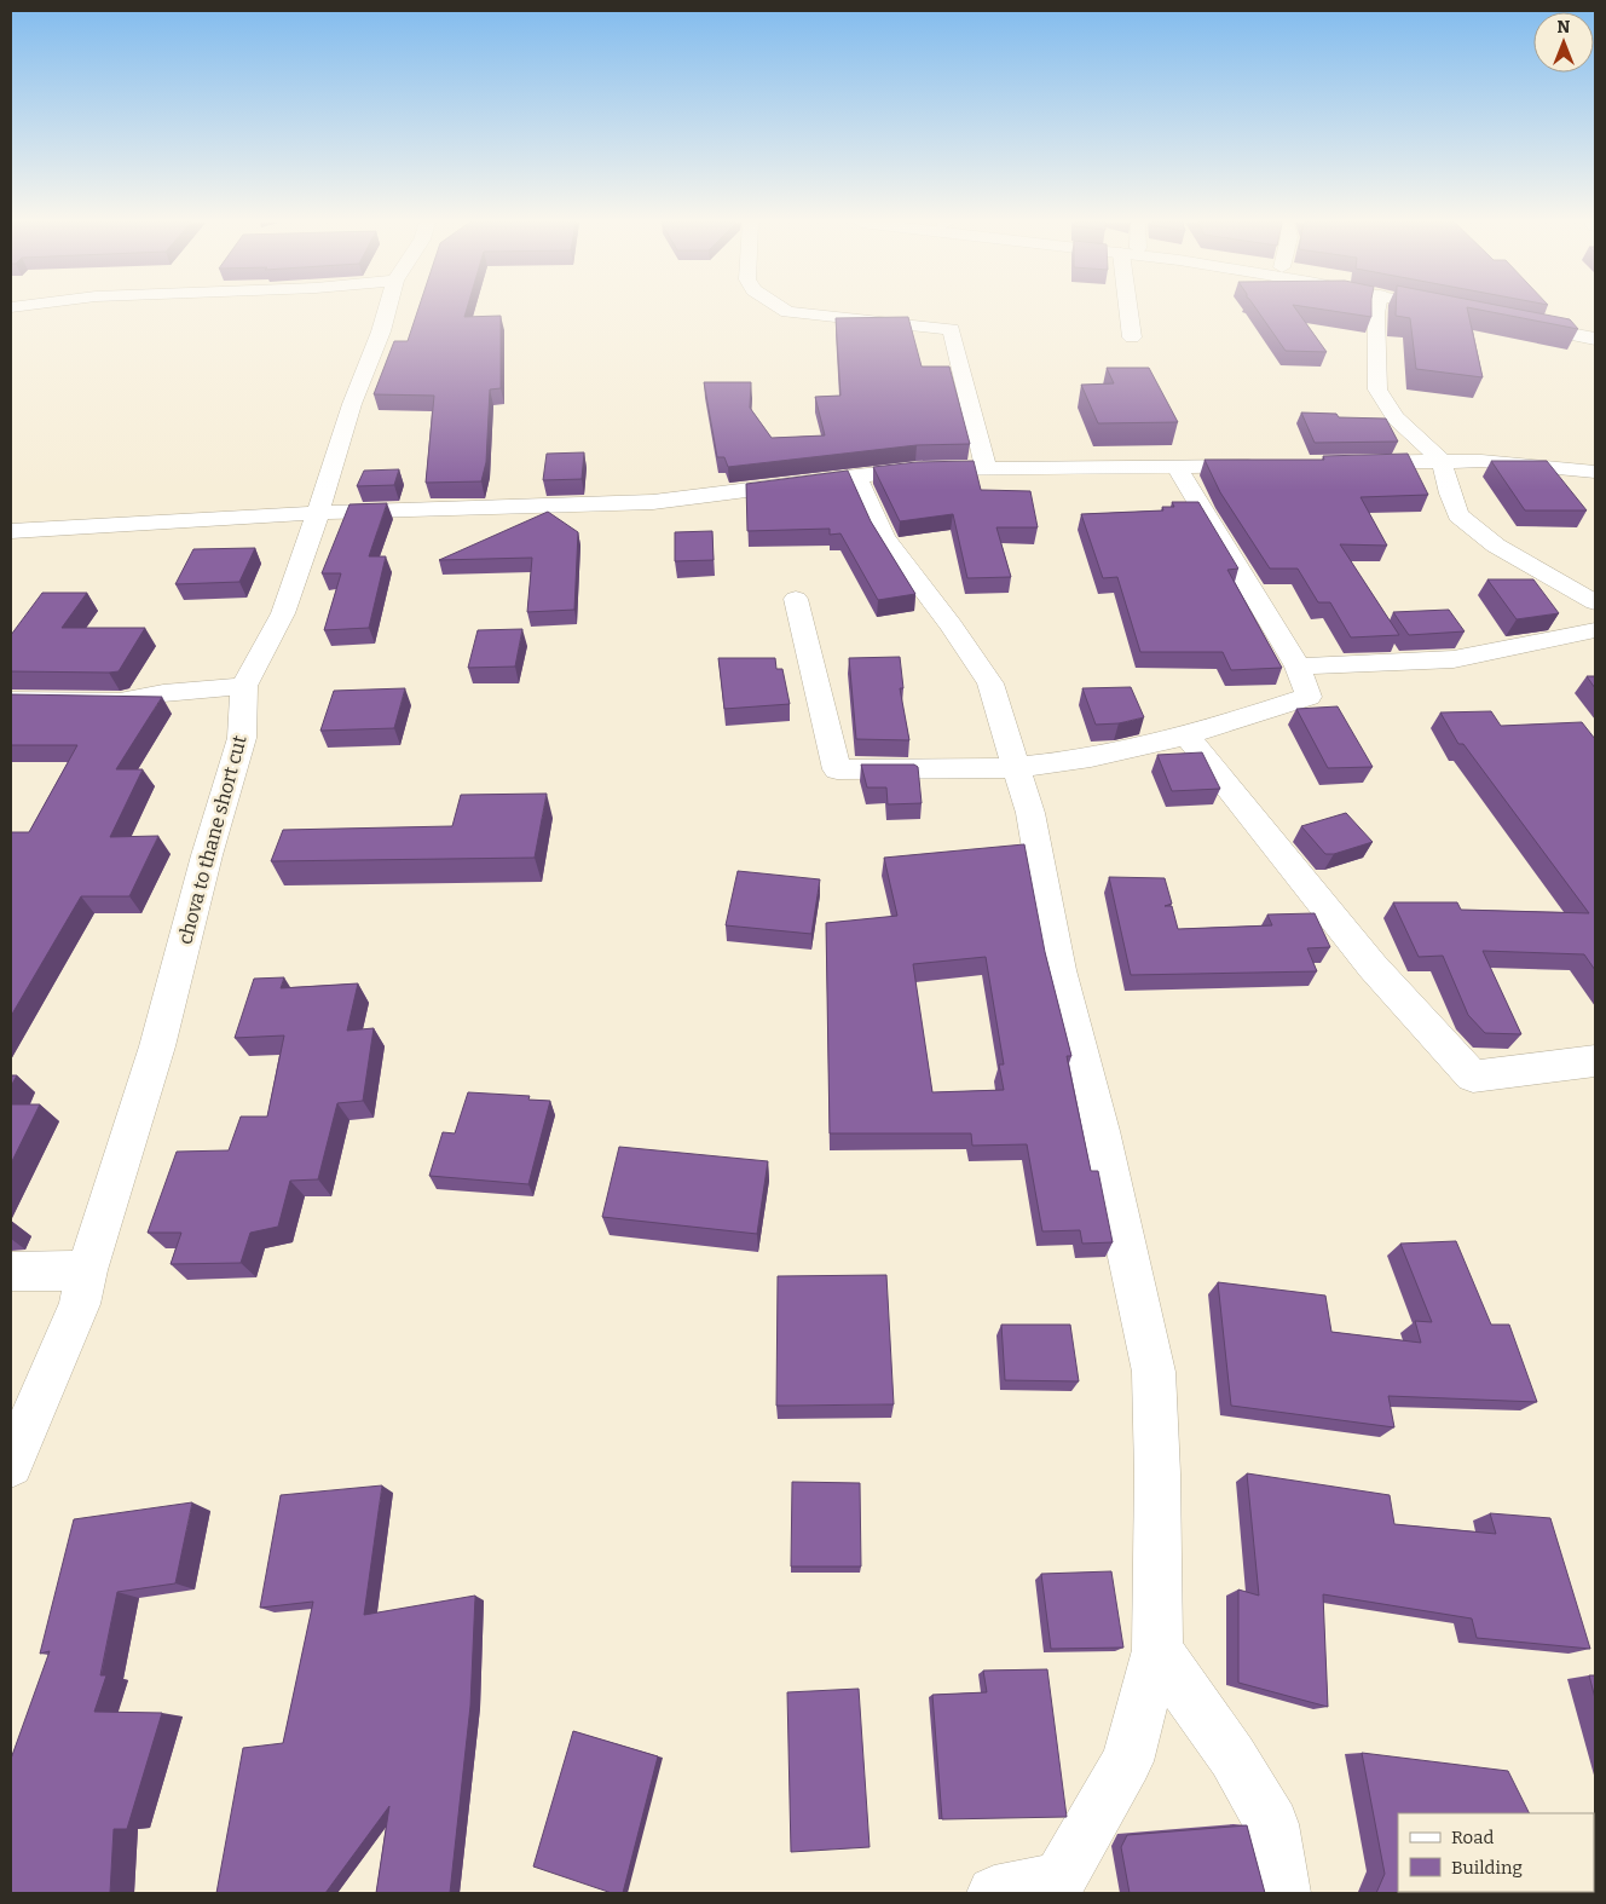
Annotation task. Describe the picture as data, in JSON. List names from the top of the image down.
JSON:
{
  "streets": {
    "main road": ["chova to thane short cut"]
  },
  "legend": ["Road", "Building"],
  "north": "top"
}
